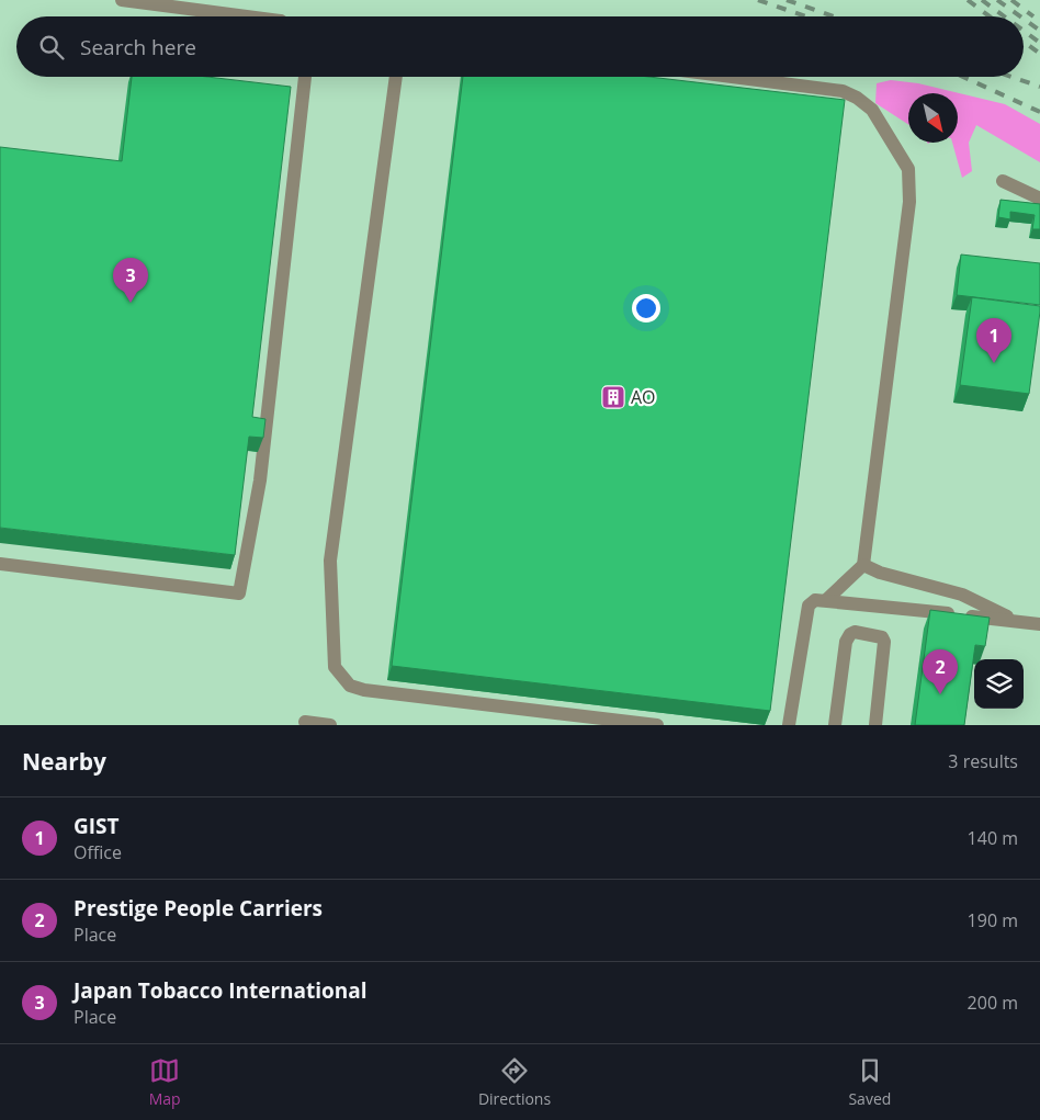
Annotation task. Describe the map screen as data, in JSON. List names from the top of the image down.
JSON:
{
  "places": {
    "building": ["AO"]
  },
  "north": "bottom right",
  "page": {
    "search": "Search here",
    "pins": ["3", "1", "2"],
    "heading": ["Nearby", "3 results"],
    "list": [
      {
        "mark": "1",
        "name": "GIST",
        "note": "Office",
        "value": "140 m"
      },
      {
        "mark": "2",
        "name": "Prestige People Carriers",
        "note": "Place",
        "value": "190 m"
      },
      {
        "mark": "3",
        "name": "Japan Tobacco International",
        "note": "Place",
        "value": "200 m"
      }
    ],
    "nav": ["Map", "Directions", "Saved"]
  }
}
